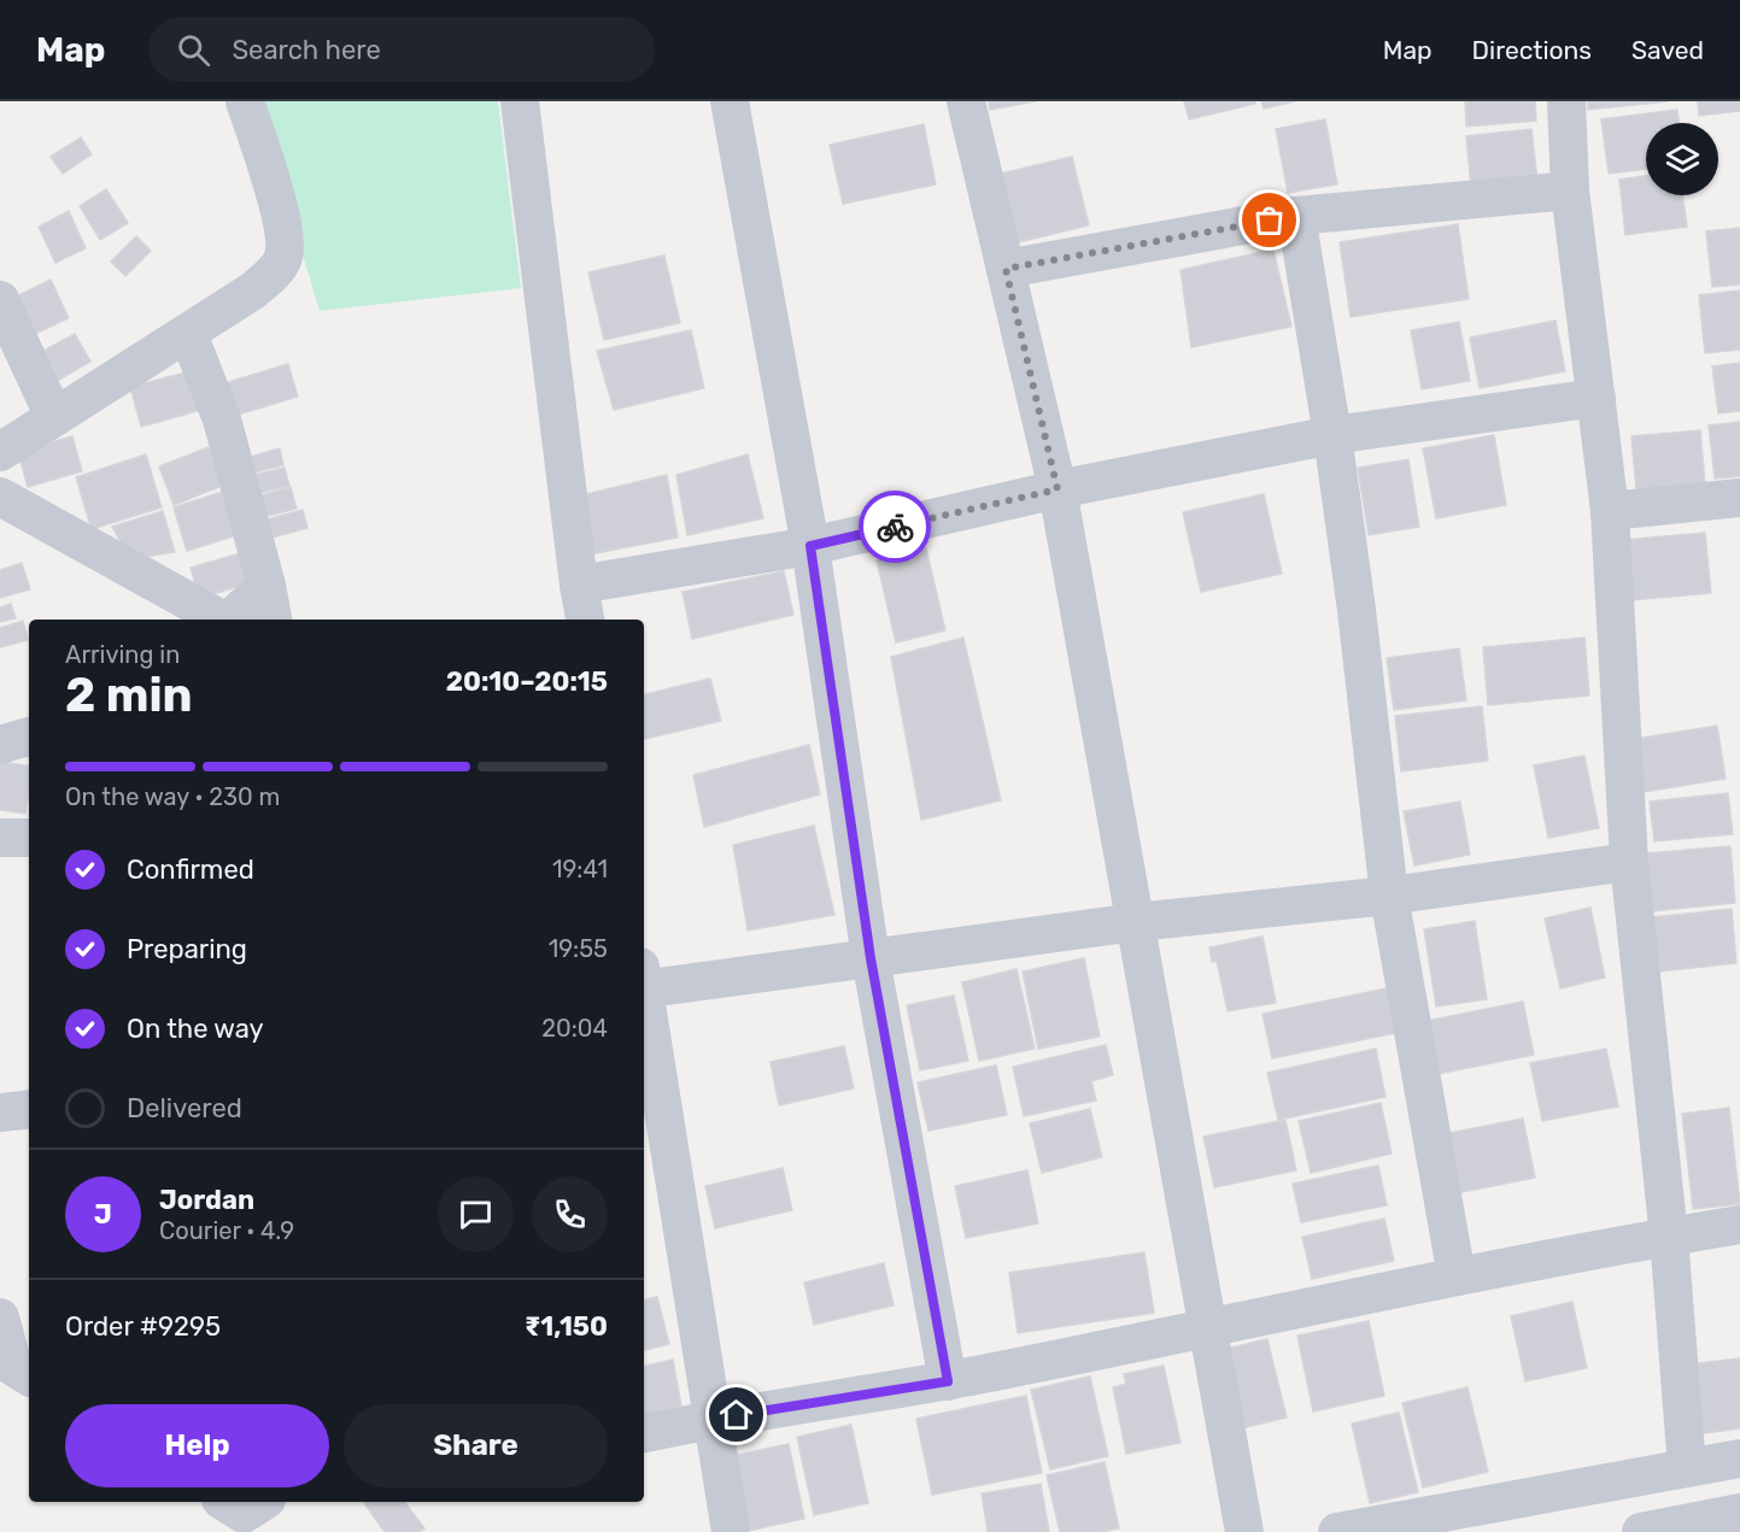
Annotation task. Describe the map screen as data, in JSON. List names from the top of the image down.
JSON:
{
  "page": {
    "header": "Map",
    "search": "Search here",
    "nav": ["Map", "Directions", "Saved"],
    "heading": ["2 min", "Arriving in", "20:10–20:15"],
    "panel": [
      "Jordan",
      "Courier · 4.9",
      "Order #9295",
      "₹1,150"
    ],
    "bar": "On the way · 230 m",
    "list": [
      ["Confirmed", "19:41"],
      ["Preparing", "19:55"],
      ["On the way", "20:04"],
      "Delivered"
    ],
    "round": "J",
    "buttons": ["Help", "Share"]
  }
}
